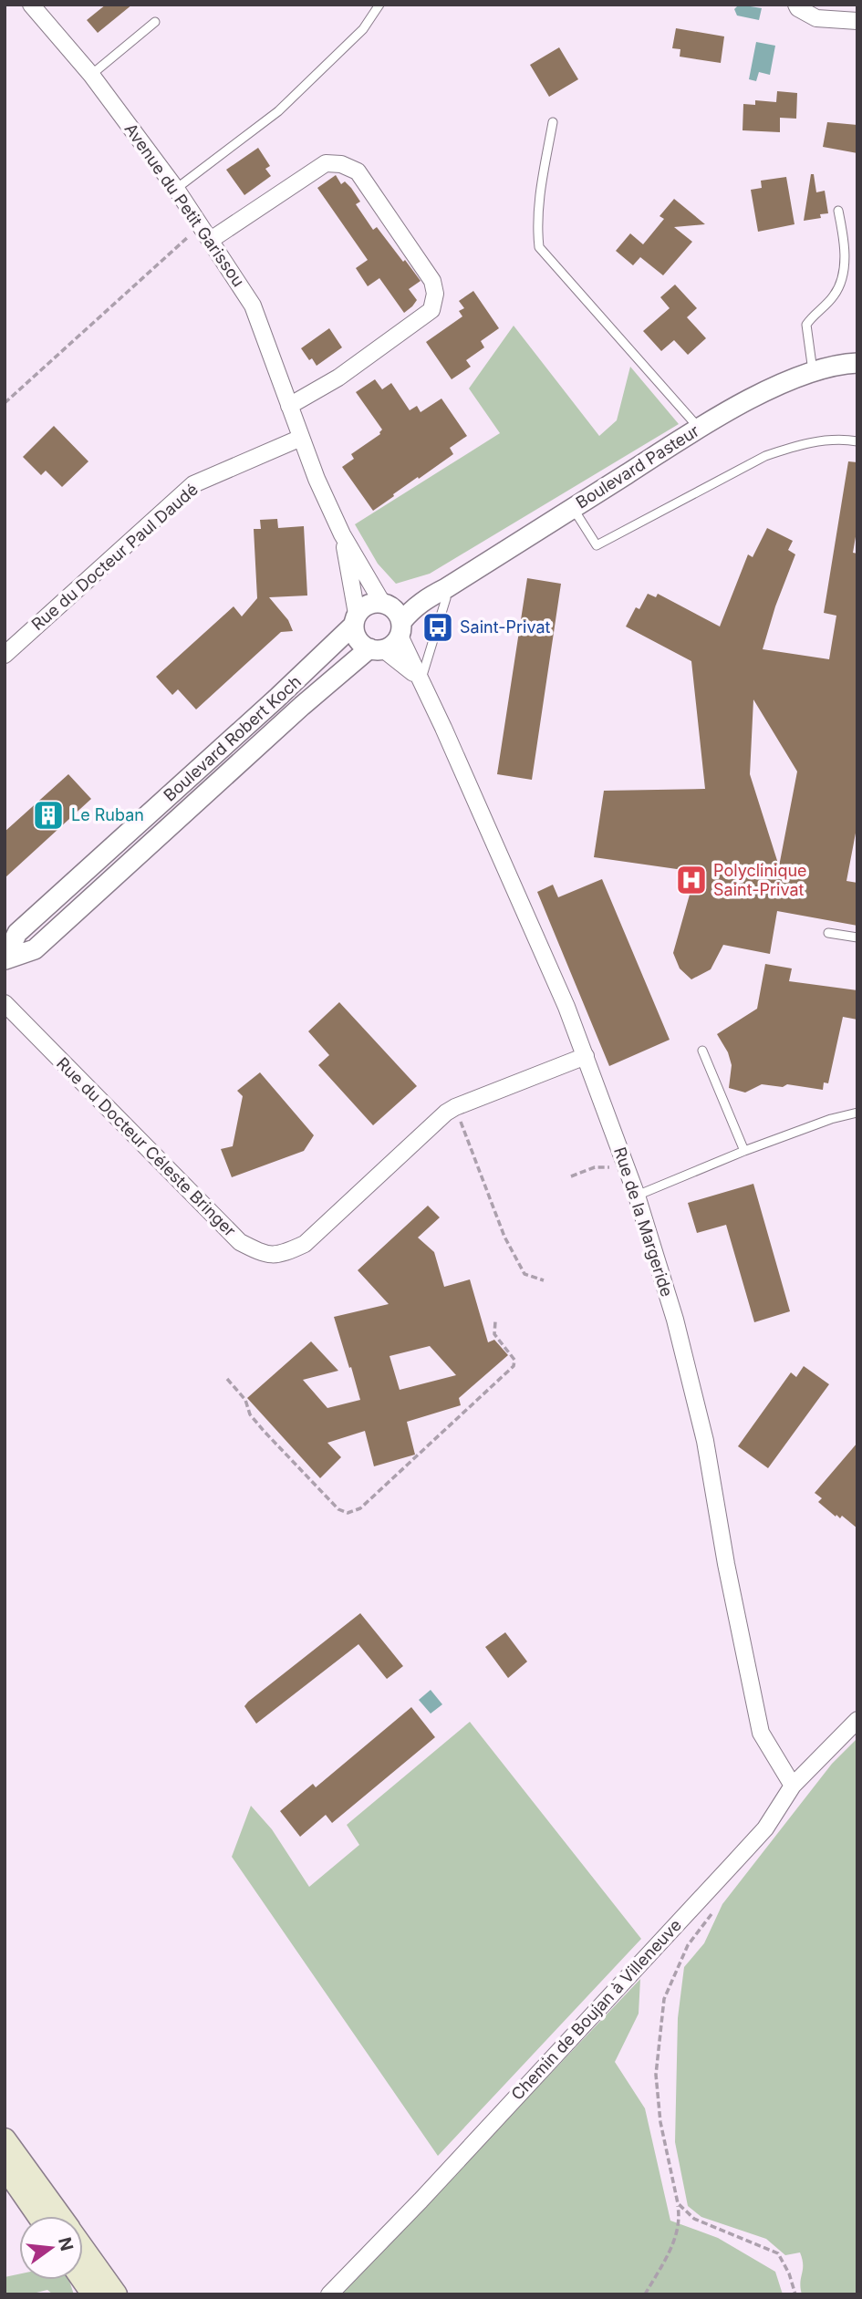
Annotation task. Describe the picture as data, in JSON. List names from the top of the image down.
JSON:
{
  "streets": {
    "street": [
      "Avenue du Petit Garissou",
      "Boulevard Pasteur",
      "Rue du Docteur Paul Daudé",
      "Boulevard Robert Koch",
      "Rue du Docteur Céleste Bringer",
      "Rue de la Margeride",
      "Chemin de Boujan à Villeneuve"
    ]
  },
  "crossings": [
    ["Avenue du Petit Garissou", "Boulevard Pasteur"],
    ["Avenue du Petit Garissou", "Rue du Docteur Paul Daudé"],
    ["Avenue du Petit Garissou", "Boulevard Robert Koch"],
    ["Avenue du Petit Garissou", "Rue de la Margeride"],
    ["Boulevard Pasteur", "Boulevard Robert Koch"],
    ["Boulevard Pasteur", "Rue de la Margeride"],
    ["Boulevard Robert Koch", "Rue de la Margeride"],
    ["Rue du Docteur Céleste Bringer", "Rue de la Margeride"],
    ["Rue de la Margeride", "Chemin de Boujan à Villeneuve"]
  ],
  "places": {
    "bus stop": ["Saint-Privat"],
    "building": ["Le Ruban"],
    "hospital": ["Polyclinique Saint-Privat"]
  },
  "north": "right"
}
